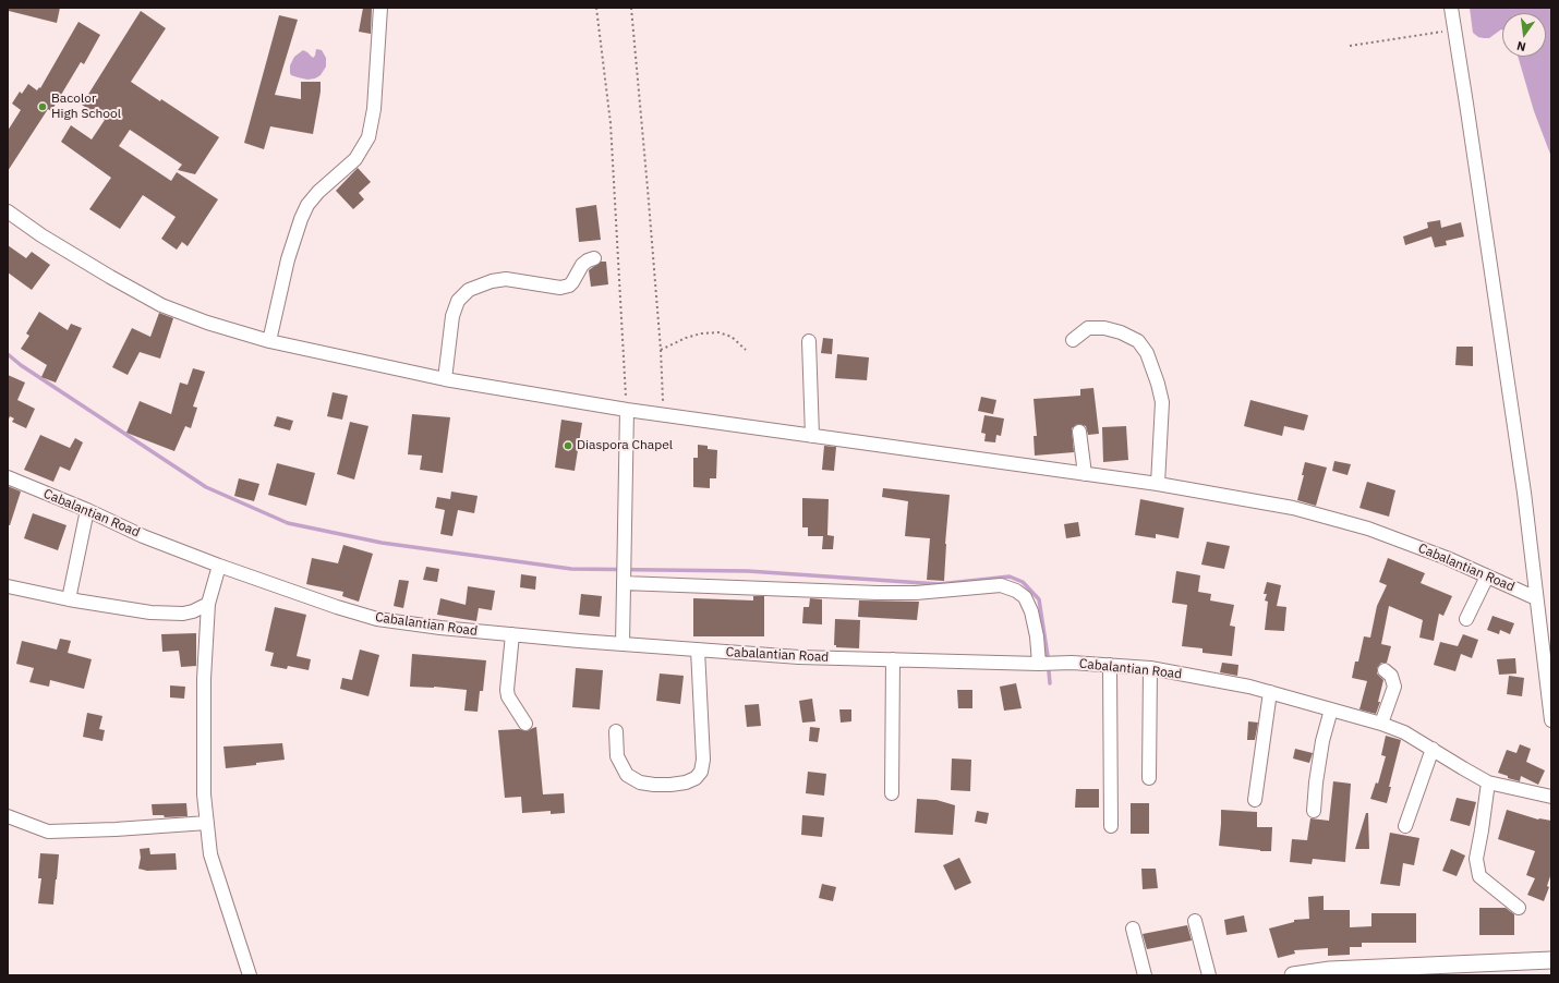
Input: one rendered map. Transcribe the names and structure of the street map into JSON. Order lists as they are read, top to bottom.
{
  "streets": {
    "street": ["Cabalantian Road"]
  },
  "places": ["Bacolor High School", "Diaspora Chapel"],
  "north": "bottom"
}
